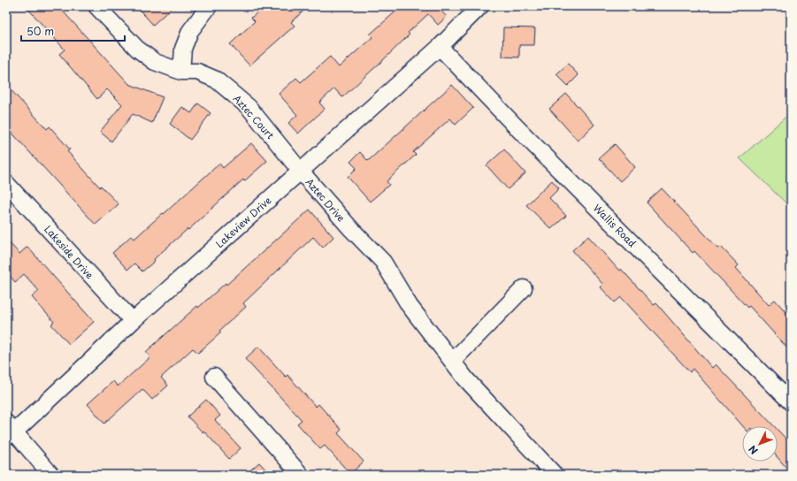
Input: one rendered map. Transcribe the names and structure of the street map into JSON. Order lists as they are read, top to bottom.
{
  "streets": {
    "street": [
      "Aztec Court",
      "Aztec Drive",
      "Lakeview Drive",
      "Wallis Road",
      "Lakeside Drive"
    ]
  },
  "crossings": [
    ["Aztec Court", "Aztec Drive"],
    ["Aztec Court", "Lakeview Drive"],
    ["Aztec Drive", "Lakeview Drive"],
    ["Lakeview Drive", "Wallis Road"],
    ["Lakeview Drive", "Lakeside Drive"]
  ],
  "scale_bar": "50 m",
  "north": "bottom left"
}
